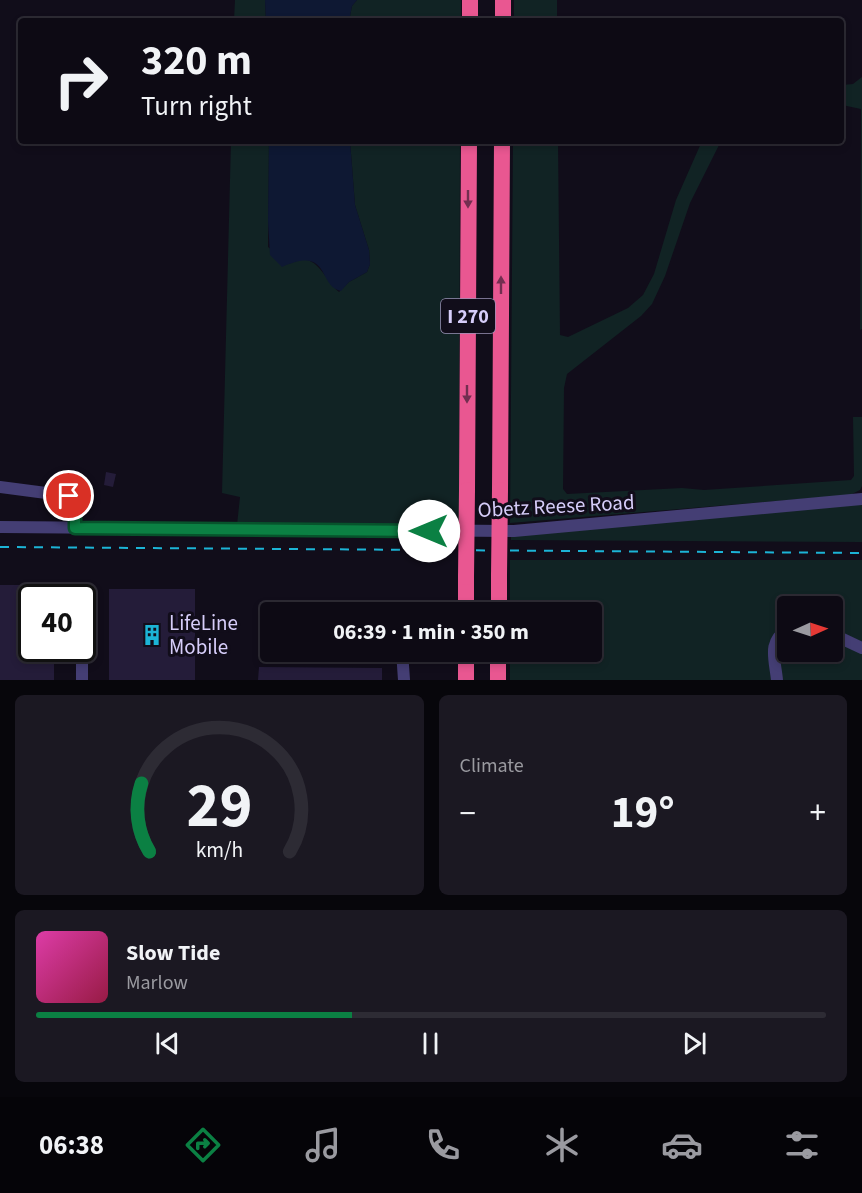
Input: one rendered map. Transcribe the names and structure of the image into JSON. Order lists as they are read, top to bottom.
{
  "streets": {
    "highway": ["I 270"],
    "street": ["Obetz Reese Road"]
  },
  "places": {
    "building": ["LifeLine Mobile"]
  },
  "north": "right",
  "page": {
    "turn": ["320 m", "Turn right"],
    "limit": "40",
    "trip": "06:39 · 1 min · 350 m",
    "tile": "Climate",
    "heat": ["−", "19°", "+"],
    "song": ["Slow Tide", "Marlow"],
    "tabs": "06:38",
    "gauge": ["29", "km/h"]
  }
}
